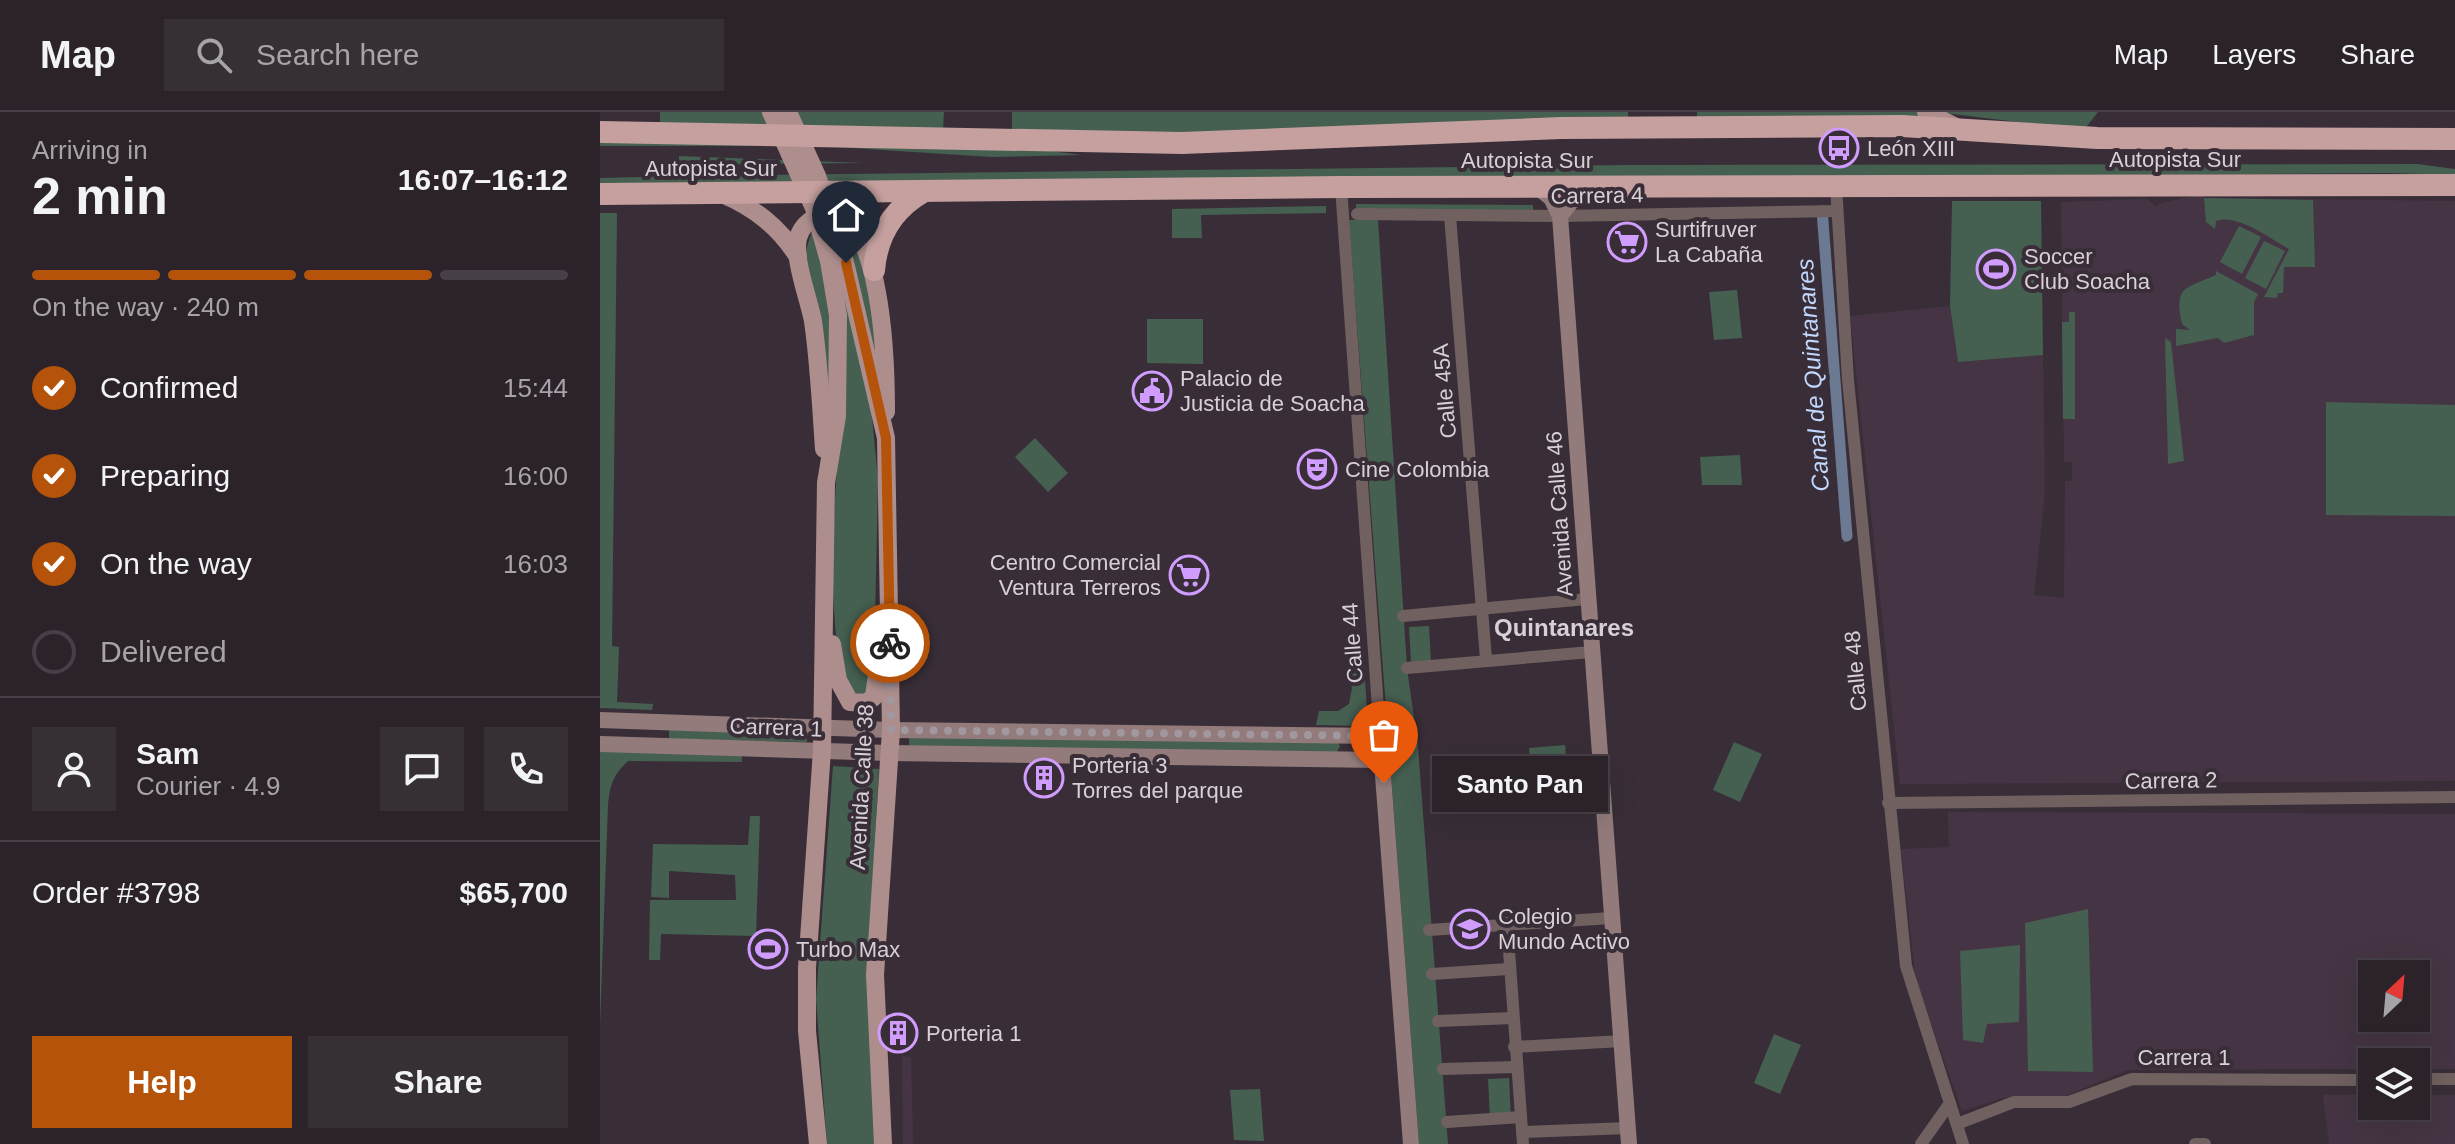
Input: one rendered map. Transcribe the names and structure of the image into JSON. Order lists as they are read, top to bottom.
{
  "streets": {
    "highway": ["Autopista Sur"],
    "main road": ["Avenida Calle 38"],
    "street": [
      "Carrera 4",
      "Calle 45A",
      "Avenida Calle 46",
      "Calle 44",
      "Calle 48",
      "Carrera 1",
      "Carrera 2"
    ]
  },
  "crossings": [
    ["Autopista Sur", "Calle 44"],
    ["Autopista Sur", "Calle 48"],
    ["Carrera 4", "Calle 45A"],
    ["Carrera 4", "Avenida Calle 46"],
    ["Carrera 4", "Calle 48"],
    ["Calle 44", "Carrera 1"],
    ["Calle 48", "Carrera 1"],
    ["Calle 48", "Carrera 2"],
    ["Carrera 1", "Avenida Calle 38"]
  ],
  "districts": ["Quintanares"],
  "water": ["Canal de Quintanares"],
  "places": {
    "bus stop": ["León XIII"],
    "supermarket": ["Surtifruver La Cabaña", "Centro Comercial Ventura Terreros"],
    "sports": ["Soccer Club Soacha", "Turbo Max"],
    "public building": ["Palacio de Justicia de Soacha"],
    "theatre": ["Cine Colombia"],
    "building": ["Porteria 3 Torres del parque", "Porteria 1"],
    "other": ["Santo Pan"],
    "school or university": ["Colegio Mundo Activo"]
  },
  "north": "top right",
  "page": {
    "header": "Map",
    "search": "Search here",
    "nav": ["Map", "Layers", "Share"],
    "heading": ["2 min", "Arriving in", "16:07–16:12"],
    "panel": [
      "Sam",
      "Courier · 4.9",
      "Order #3798",
      "$65,700"
    ],
    "bar": "On the way · 240 m",
    "list": [
      ["Confirmed", "15:44"],
      ["Preparing", "16:00"],
      ["On the way", "16:03"],
      "Delivered"
    ],
    "bubble": "Santo Pan",
    "buttons": ["Help", "Share"]
  }
}
